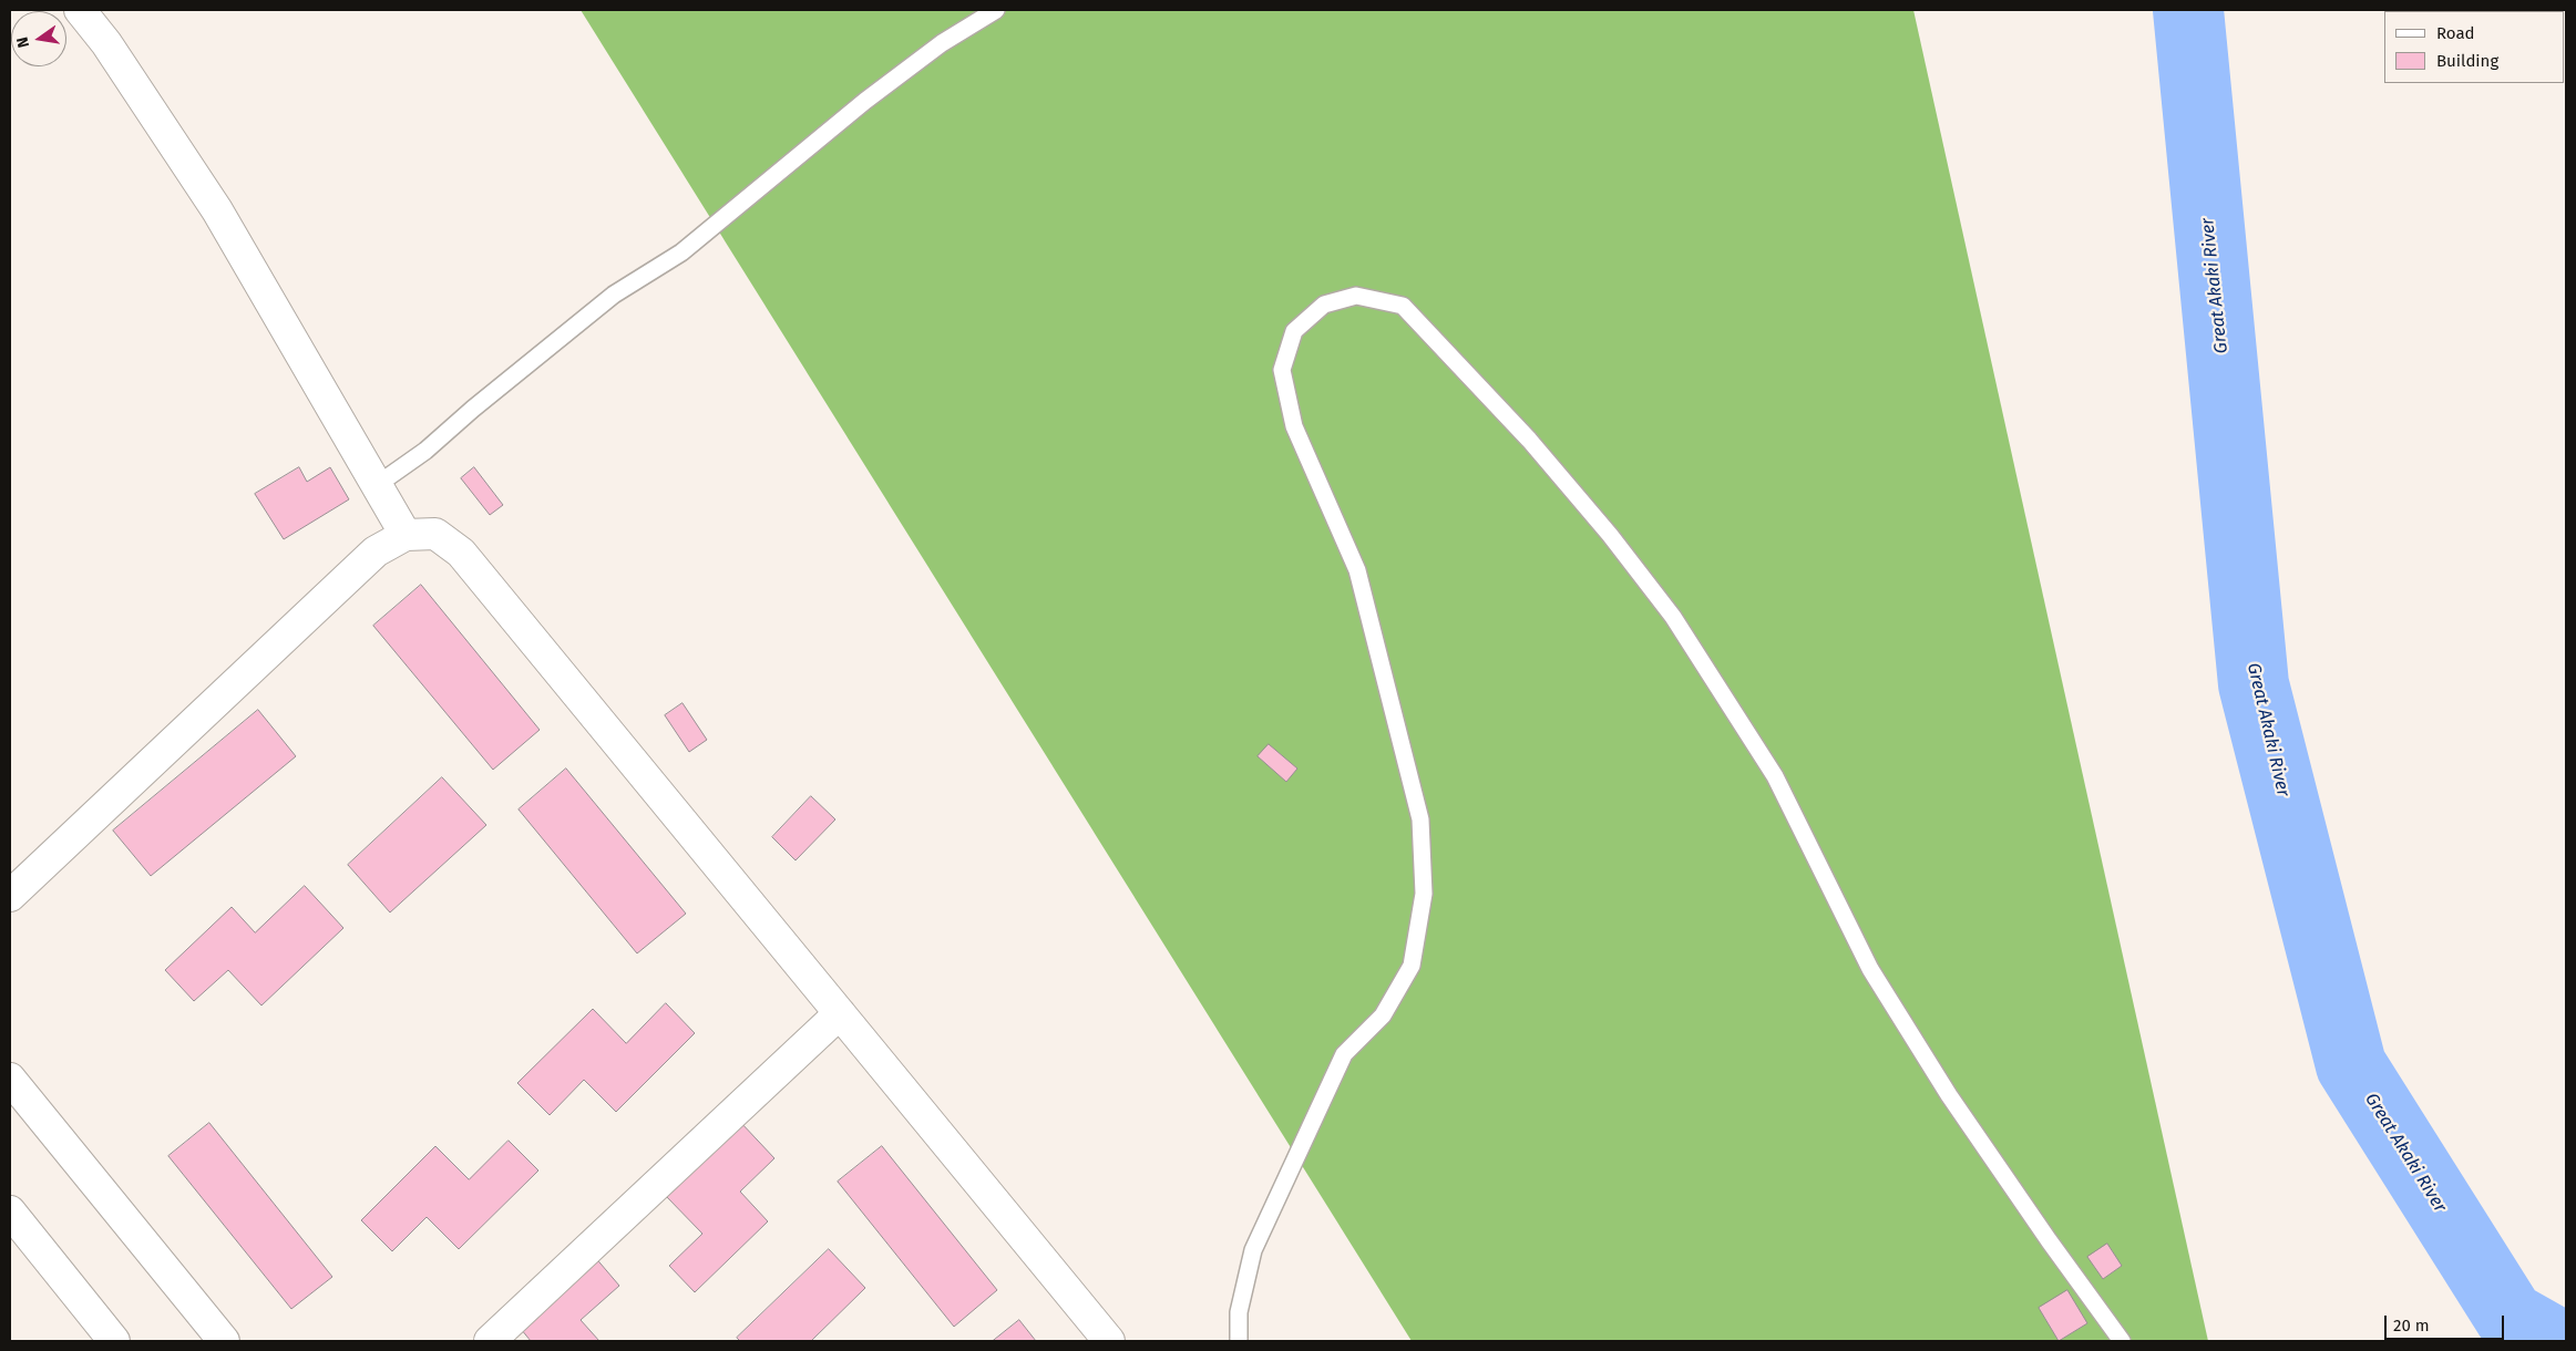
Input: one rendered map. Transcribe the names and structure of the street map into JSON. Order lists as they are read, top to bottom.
{
  "water": ["Great Akaki River"],
  "legend": ["Road", "Building"],
  "scale_bar": "20 m",
  "north": "left"
}
